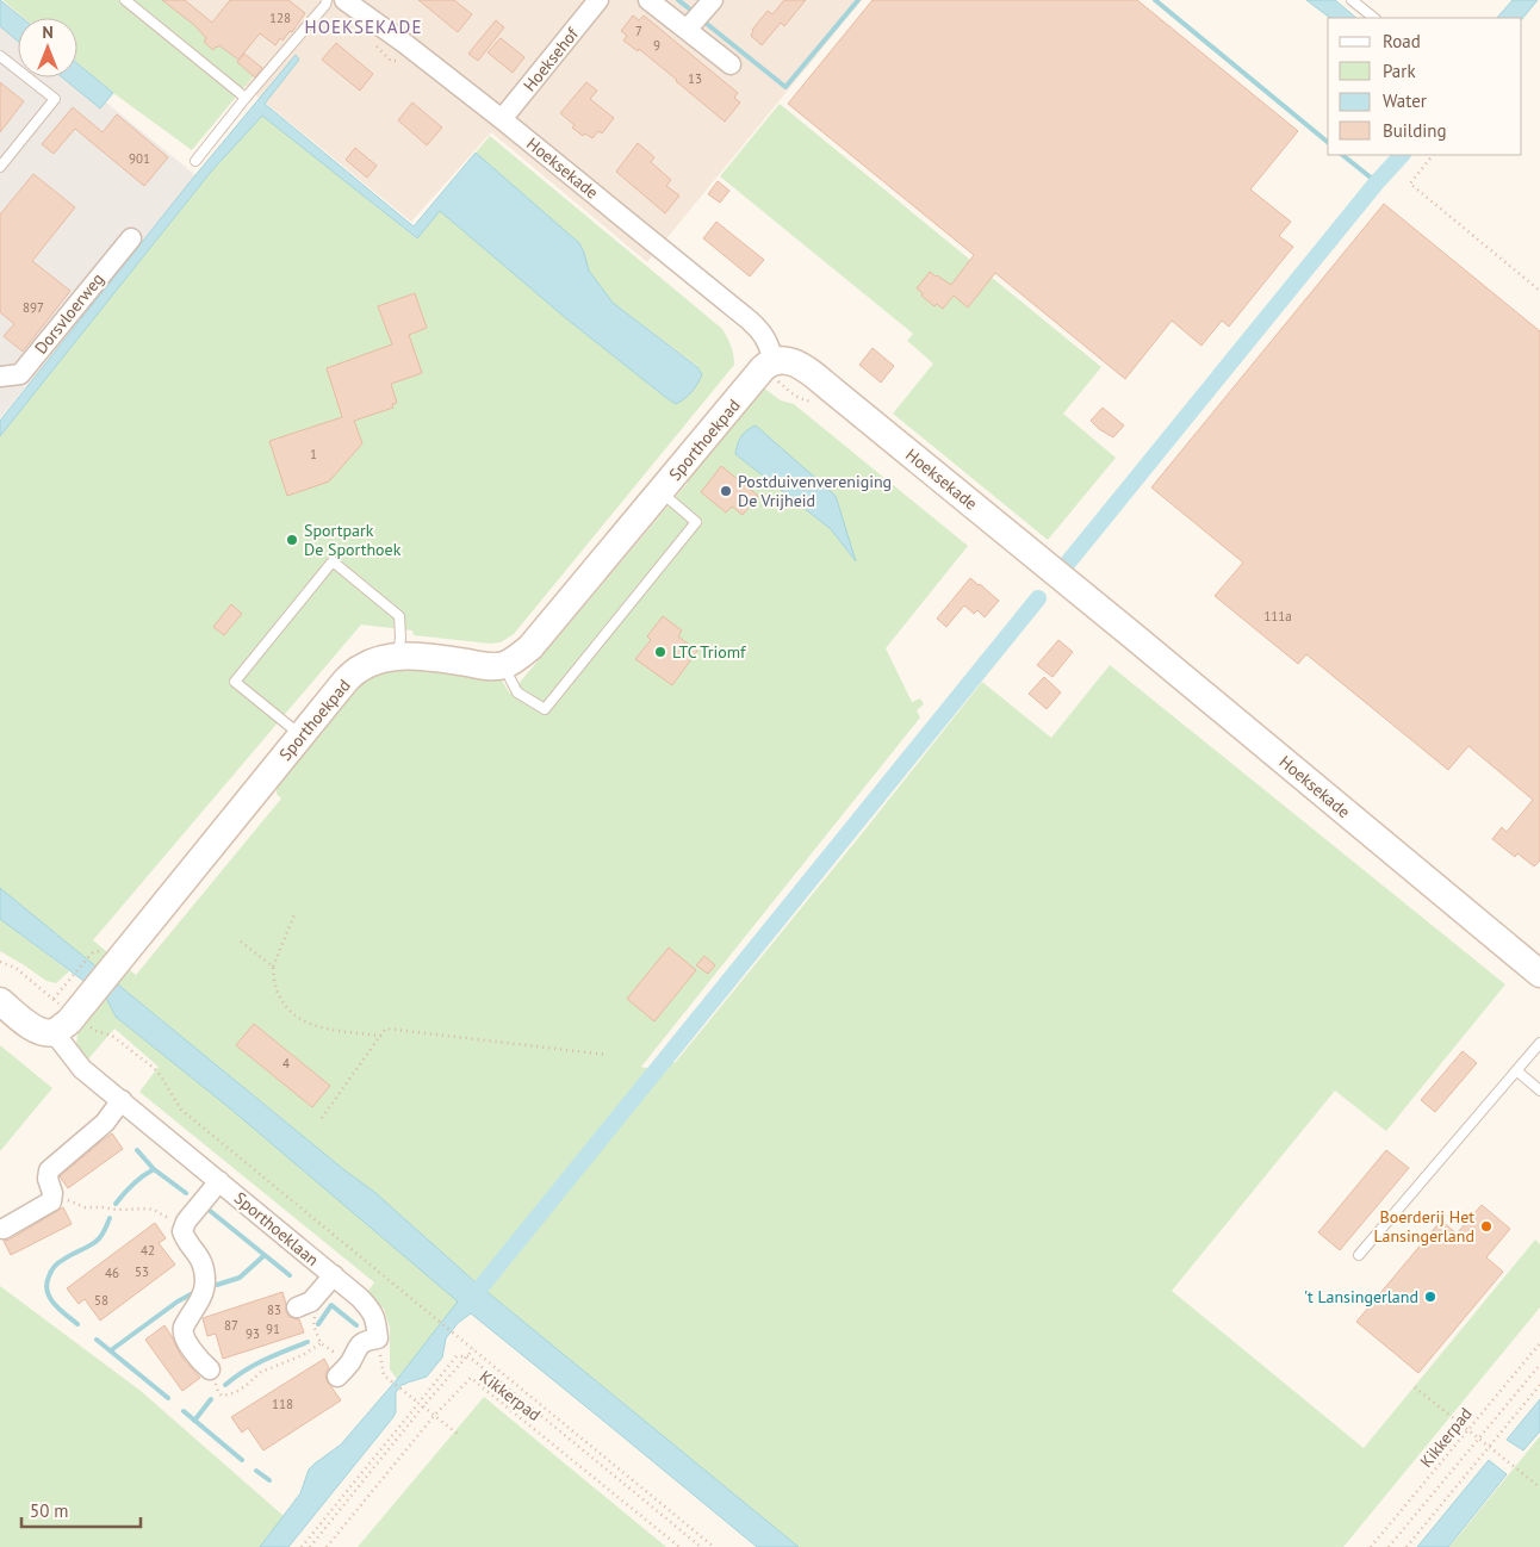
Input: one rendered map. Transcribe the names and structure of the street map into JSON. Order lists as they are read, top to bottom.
{
  "streets": {
    "street": [
      "Hoeksehof",
      "Hoeksekade",
      "Dorsvloerweg",
      "Sporthoekpad",
      "Sporthoeklaan"
    ],
    "path": ["Kikkerpad"]
  },
  "crossings": [
    ["Hoeksehof", "Hoeksekade"],
    ["Hoeksekade", "Sporthoekpad"],
    ["Sporthoekpad", "Sporthoeklaan"]
  ],
  "districts": ["HOEKSEKADE"],
  "places": [
    "Postduivenvereniging De Vrijheid",
    "Sportpark De Sporthoek",
    "LTC Triomf",
    "Boerderij Het Lansingerland",
    "'t Lansingerland"
  ],
  "house_numbers": [
    "128",
    "7",
    "9",
    "13",
    "901",
    "897",
    "1",
    "111a",
    "4",
    "42",
    "53",
    "46",
    "58",
    "83",
    "87",
    "91",
    "93",
    "118"
  ],
  "legend": [
    "Road",
    "Park",
    "Water",
    "Building"
  ],
  "scale_bar": "50 m",
  "north": "top"
}
